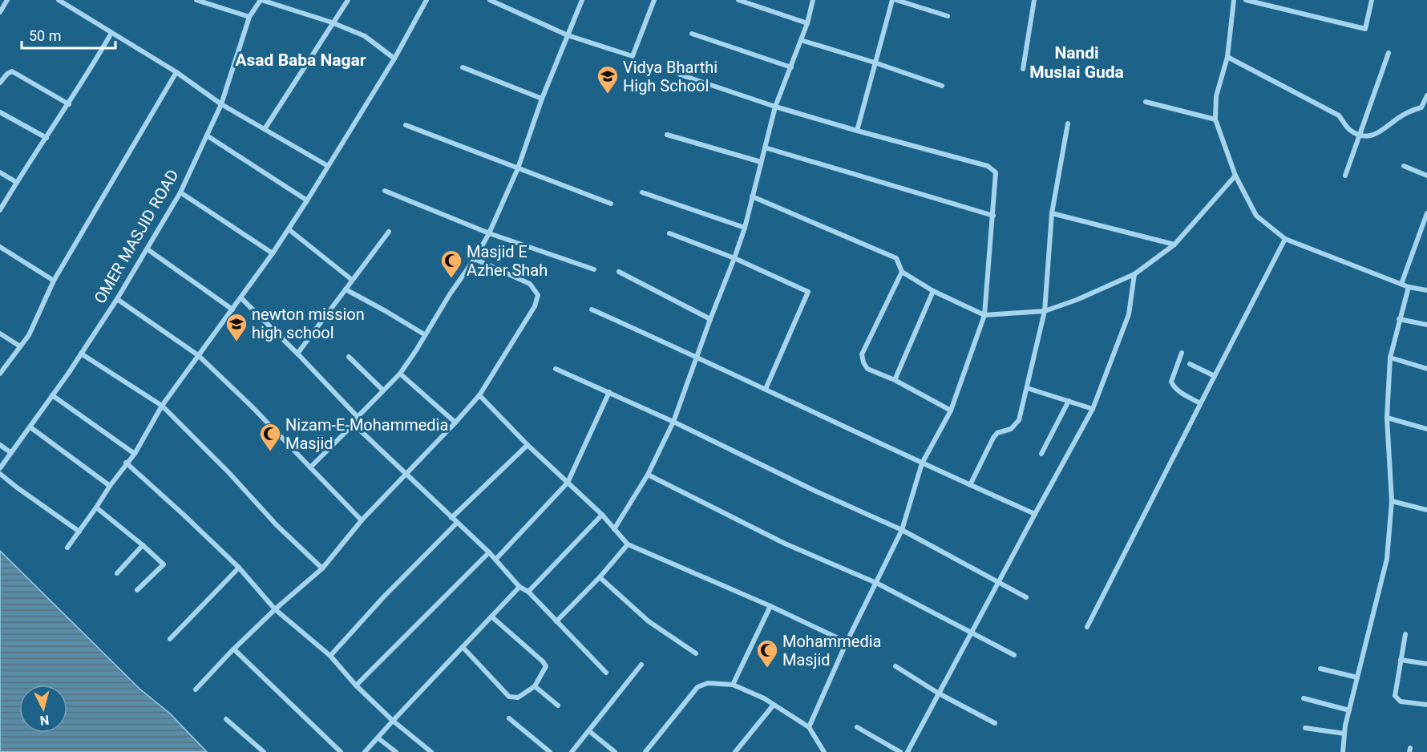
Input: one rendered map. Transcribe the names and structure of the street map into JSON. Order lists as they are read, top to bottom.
{
  "streets": {
    "street": ["OMER MASJID ROAD"]
  },
  "districts": ["Nandi Muslai Guda", "Asad Baba Nagar"],
  "places": {
    "school or university": ["Vidya Bharthi High School", "newton mission high school"],
    "mosque": ["Masjid E Azher Shah", "Nizam-E-Mohammedia Masjid", "Mohammedia Masjid"]
  },
  "scale_bar": "50 m",
  "north": "bottom"
}
